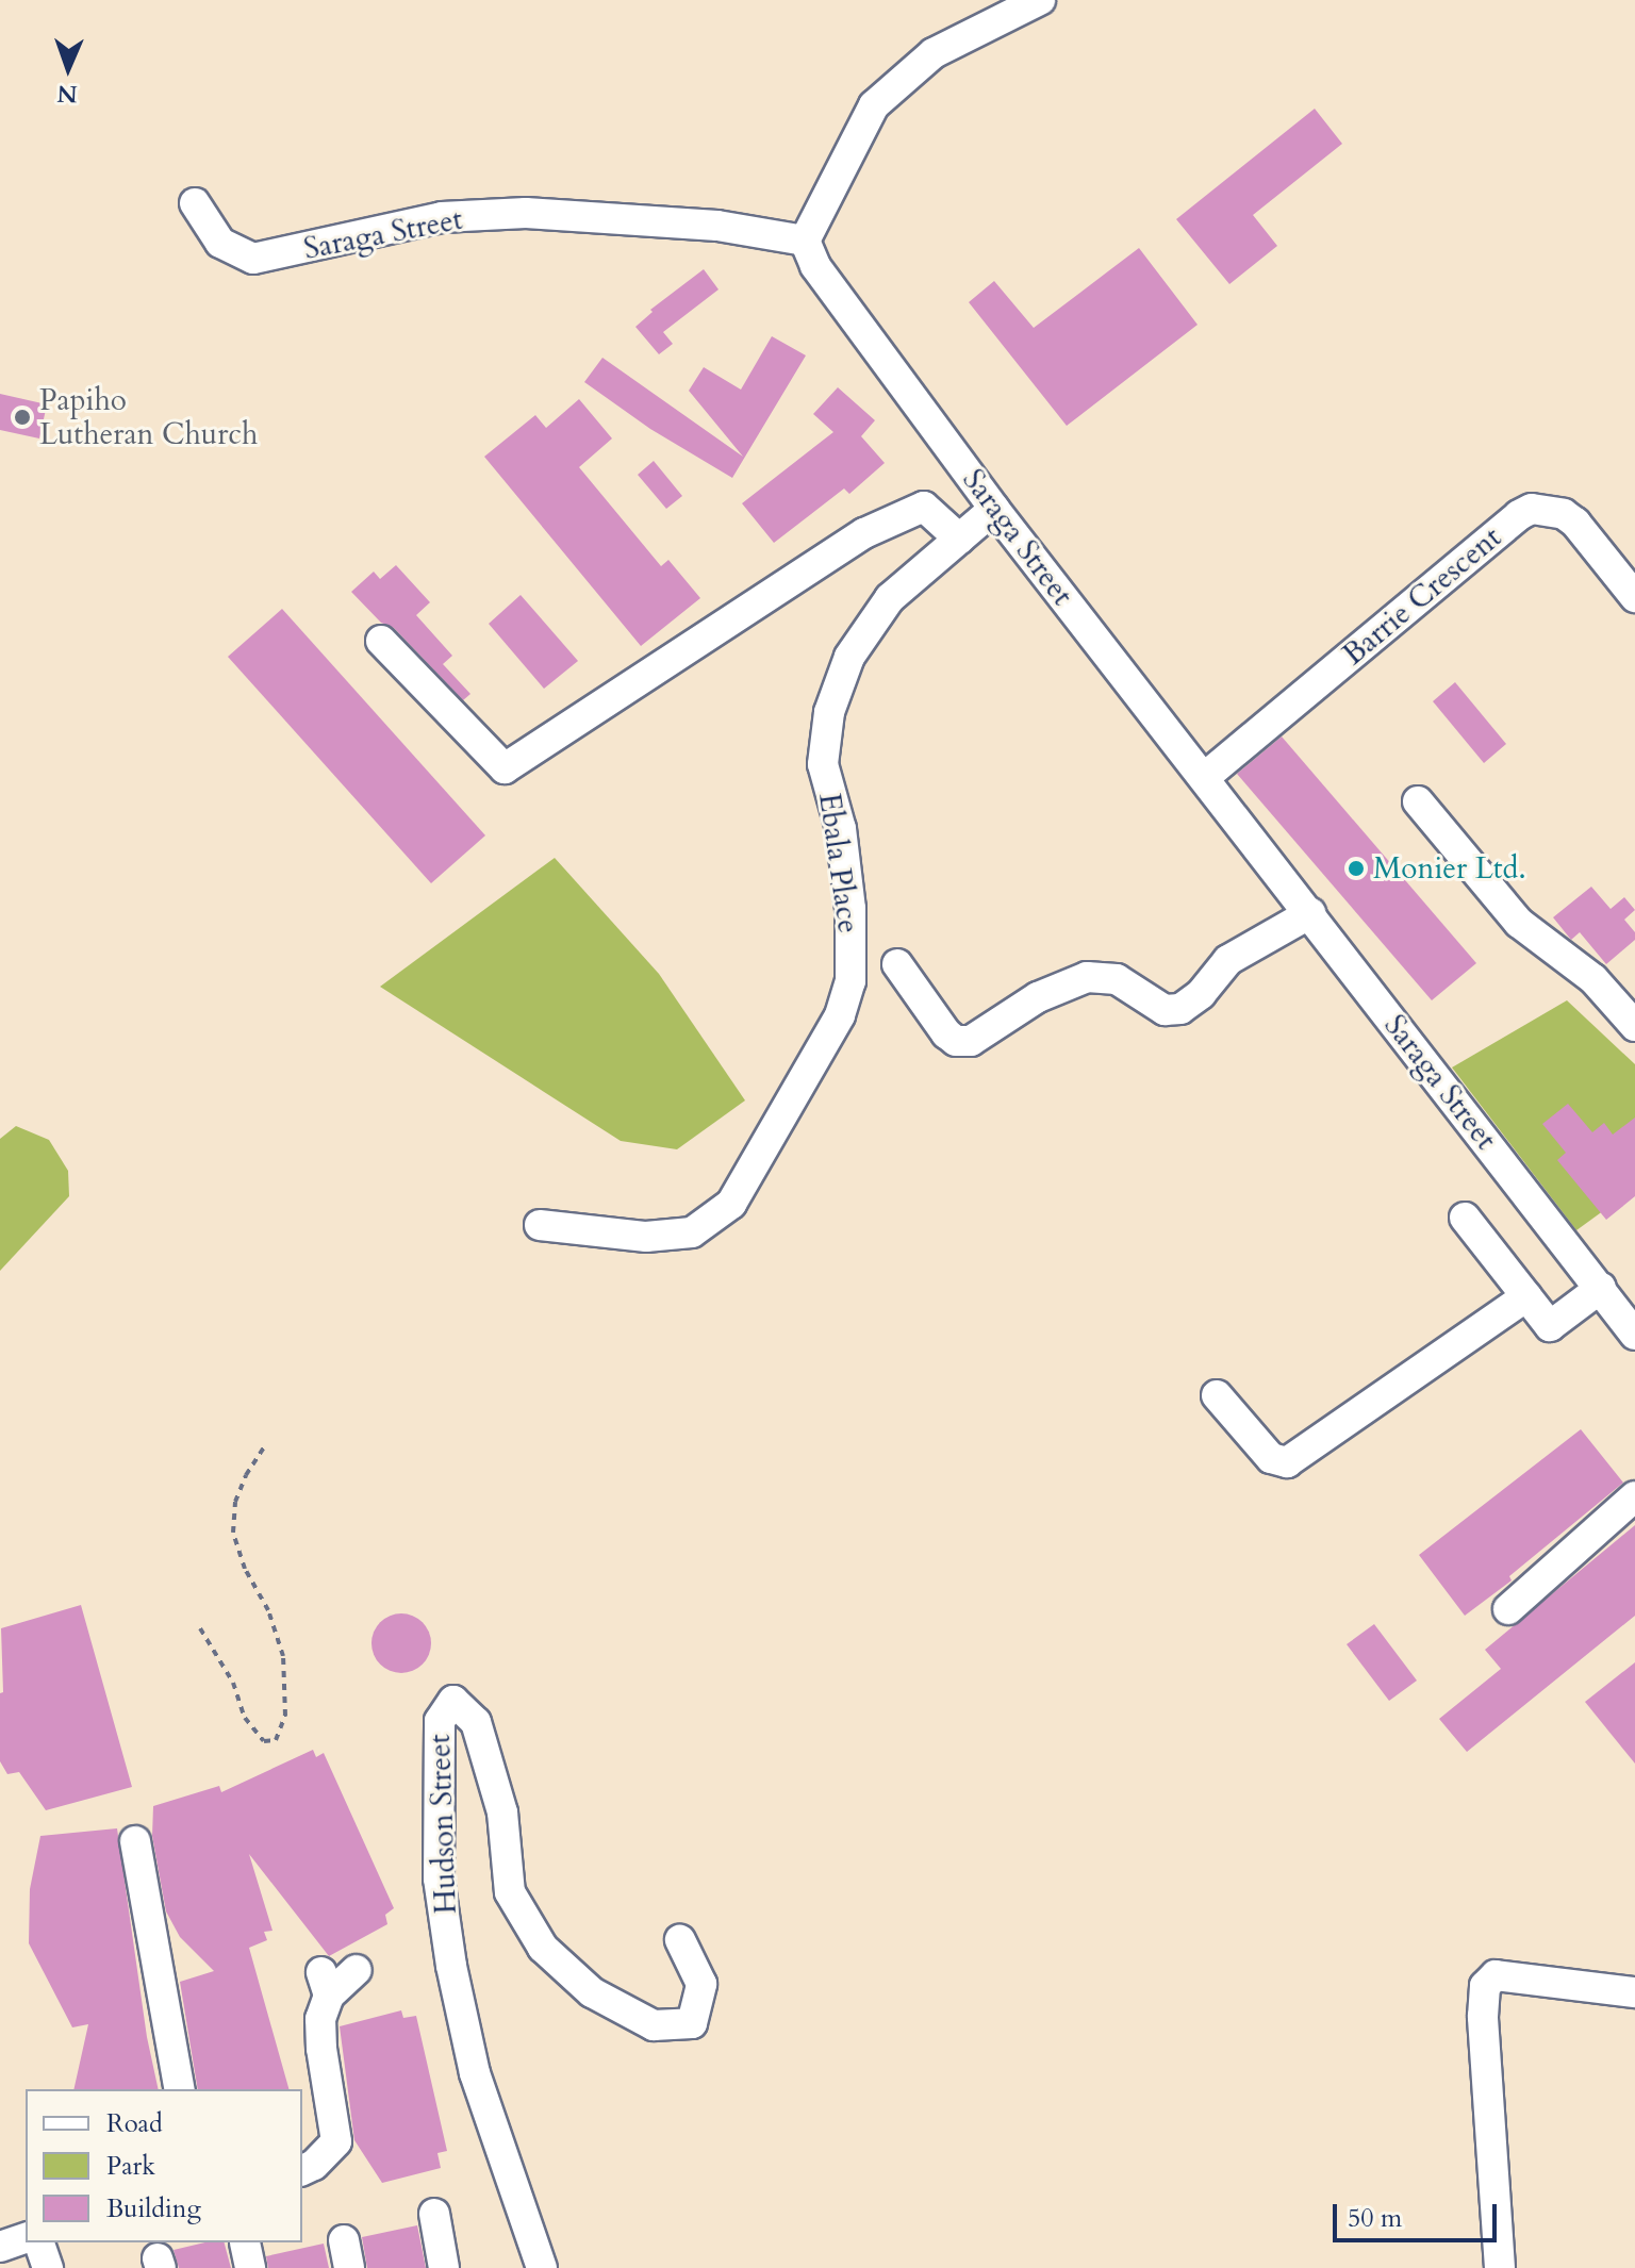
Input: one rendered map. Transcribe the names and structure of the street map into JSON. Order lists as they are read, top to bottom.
{
  "streets": {
    "street": [
      "Saraga Street",
      "Barrie Crescent",
      "Ebala Place",
      "Hudson Street"
    ]
  },
  "crossings": [
    ["Saraga Street", "Barrie Crescent"],
    ["Saraga Street", "Ebala Place"]
  ],
  "places": ["Papiho Lutheran Church", "Monier Ltd."],
  "legend": ["Road", "Park", "Building"],
  "scale_bar": "50 m",
  "north": "bottom"
}
